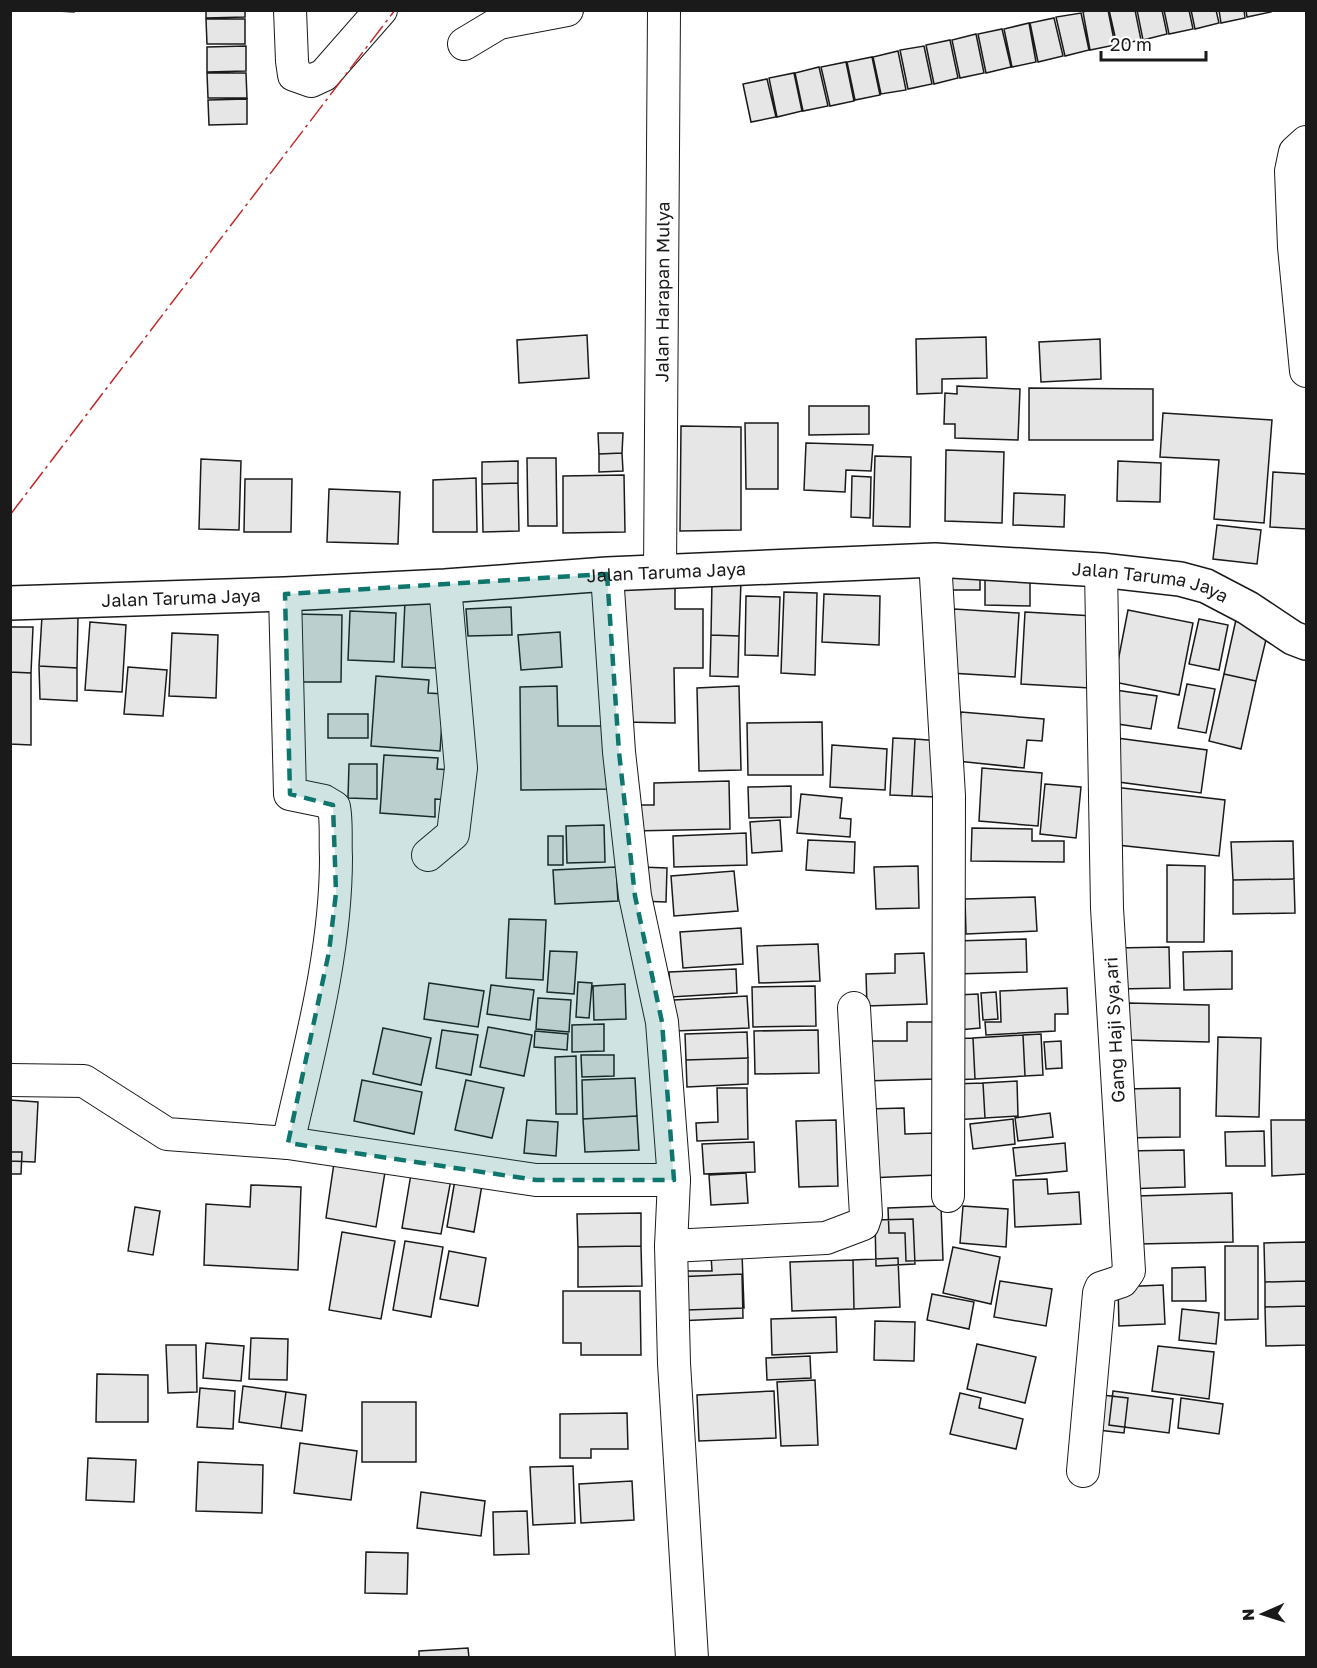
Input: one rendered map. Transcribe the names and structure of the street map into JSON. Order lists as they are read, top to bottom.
{
  "streets": {
    "main road": ["Jalan Taruma Jaya"],
    "street": ["Jalan Harapan Mulya", "Gang Haji Sya,ari"]
  },
  "crossings": [
    ["Jalan Harapan Mulya", "Jalan Taruma Jaya"],
    ["Jalan Taruma Jaya", "Gang Haji Sya,ari"]
  ],
  "scale_bar": "20 m",
  "north": "left"
}
